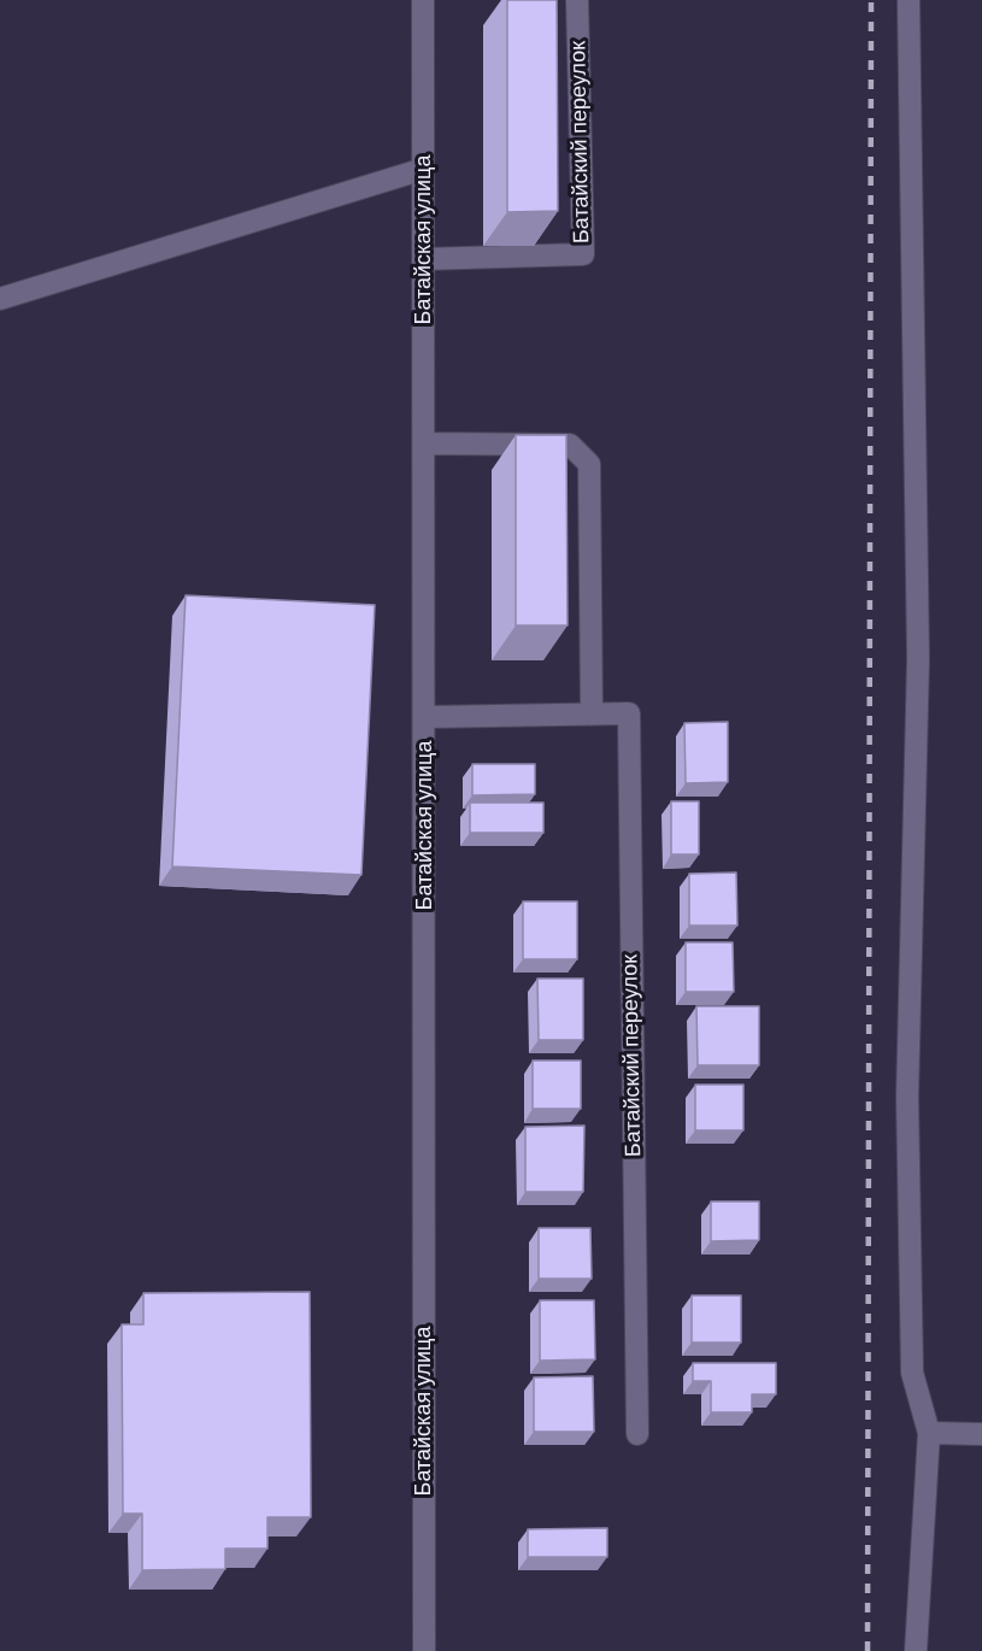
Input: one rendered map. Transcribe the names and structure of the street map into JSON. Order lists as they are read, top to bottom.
{
  "streets": {
    "street": ["Батайский переулок", "Батайская улица"]
  },
  "crossings": [
    ["Батайский переулок", "Батайская улица"]
  ]
}
